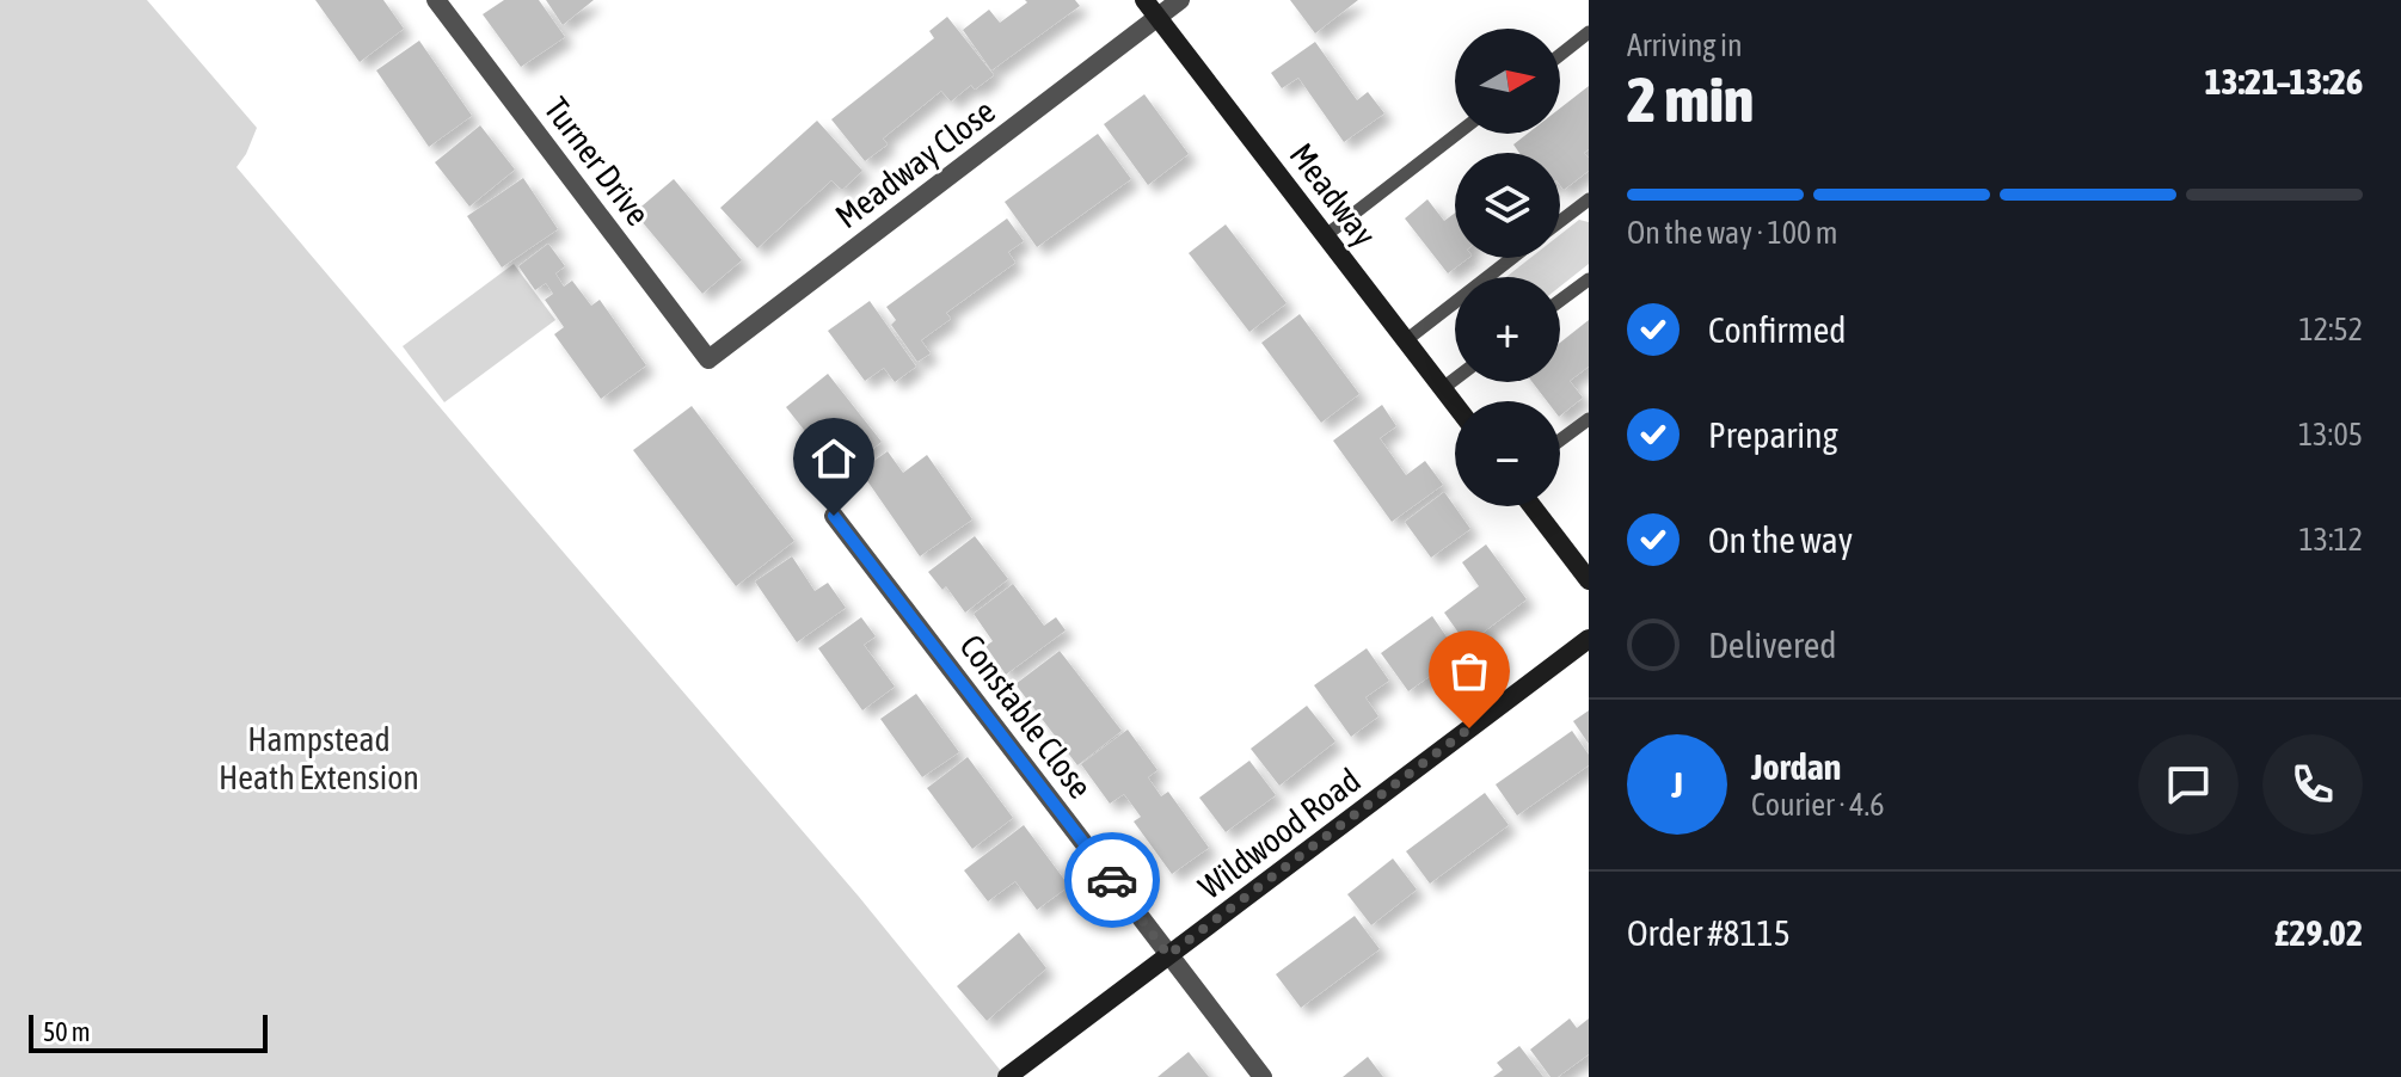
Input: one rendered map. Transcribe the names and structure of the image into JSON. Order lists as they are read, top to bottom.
{
  "streets": {
    "street": [
      "Turner Drive",
      "Meadway Close",
      "Meadway",
      "Constable Close",
      "Wildwood Road"
    ]
  },
  "crossings": [
    ["Turner Drive", "Meadway Close"],
    ["Meadway Close", "Meadway"],
    ["Constable Close", "Wildwood Road"]
  ],
  "parks": ["Hampstead Heath Extension"],
  "scale_bar": "50 m",
  "north": "right",
  "page": {
    "heading": ["2 min", "Arriving in", "13:21–13:26"],
    "panel": [
      "Jordan",
      "Courier · 4.6",
      "Order #8115",
      "£29.02"
    ],
    "map_buttons": ["+", "−"],
    "bar": "On the way · 100 m",
    "list": [
      ["Confirmed", "12:52"],
      ["Preparing", "13:05"],
      ["On the way", "13:12"],
      "Delivered"
    ],
    "round": "J",
    "scale": "50 m"
  }
}
